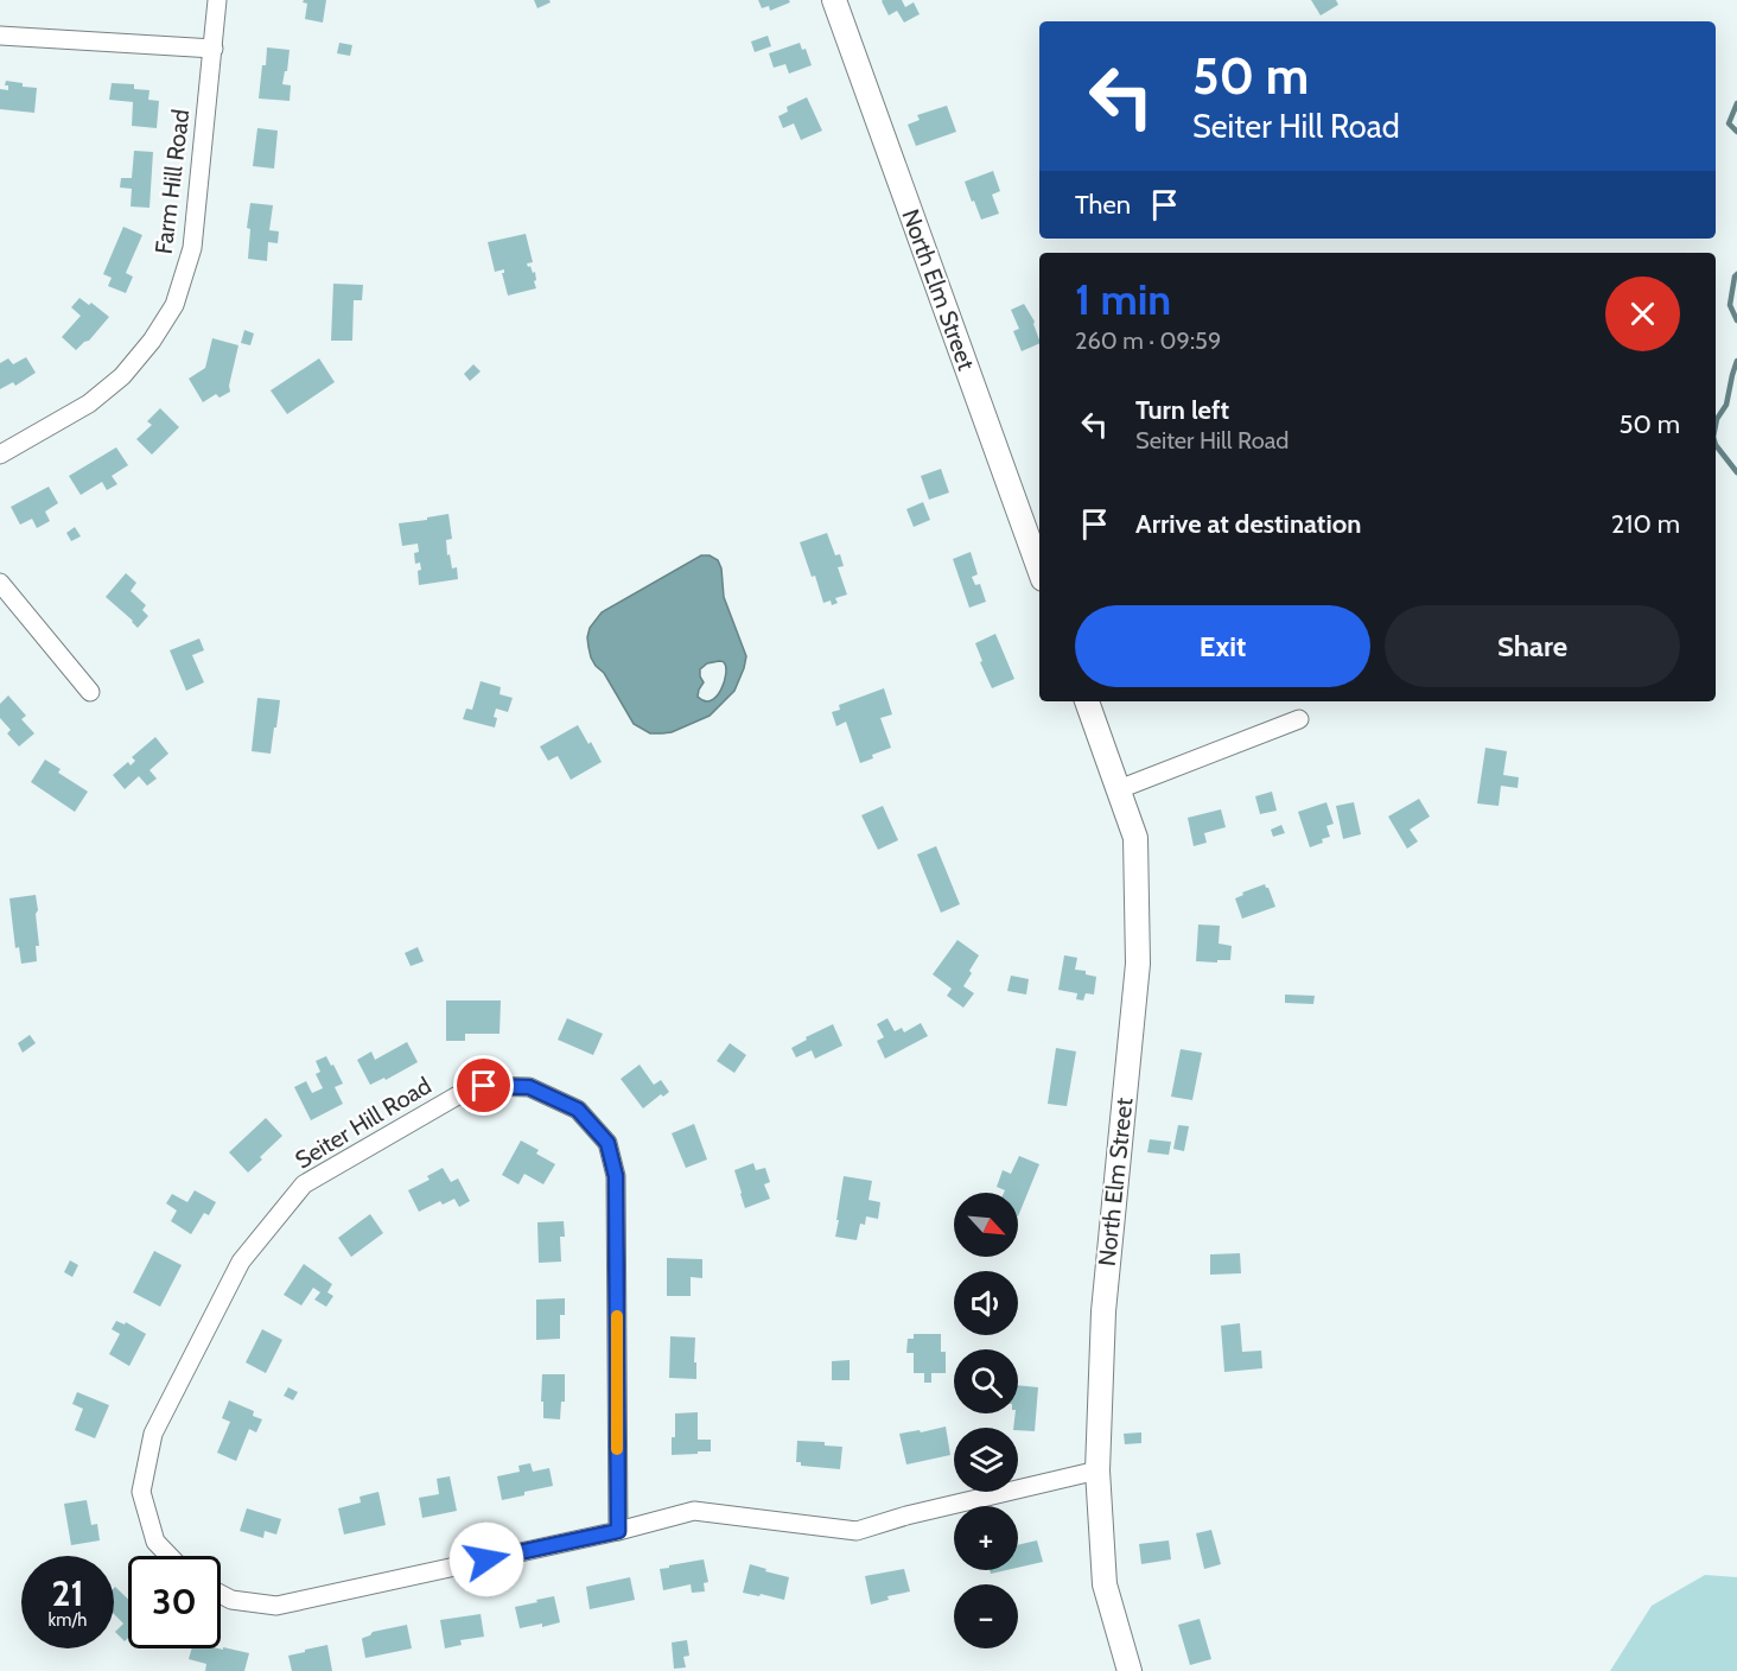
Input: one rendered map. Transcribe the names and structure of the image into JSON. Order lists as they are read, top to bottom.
{
  "streets": {
    "main road": ["North Elm Street"],
    "street": ["Farm Hill Road", "Seiter Hill Road"]
  },
  "north": "bottom right",
  "page": {
    "turn": ["50 m", "Seiter Hill Road"],
    "then": "Then",
    "heading": ["1 min", "260 m · 09:59"],
    "list": [
      {
        "name": "Turn left",
        "note": "Seiter Hill Road",
        "value": "50 m"
      },
      {
        "name": "Arrive at destination",
        "value": "210 m"
      }
    ],
    "buttons": ["Exit", "Share"],
    "map_buttons": ["+", "−"],
    "speed": "21 km/h",
    "limit": "30"
  }
}
